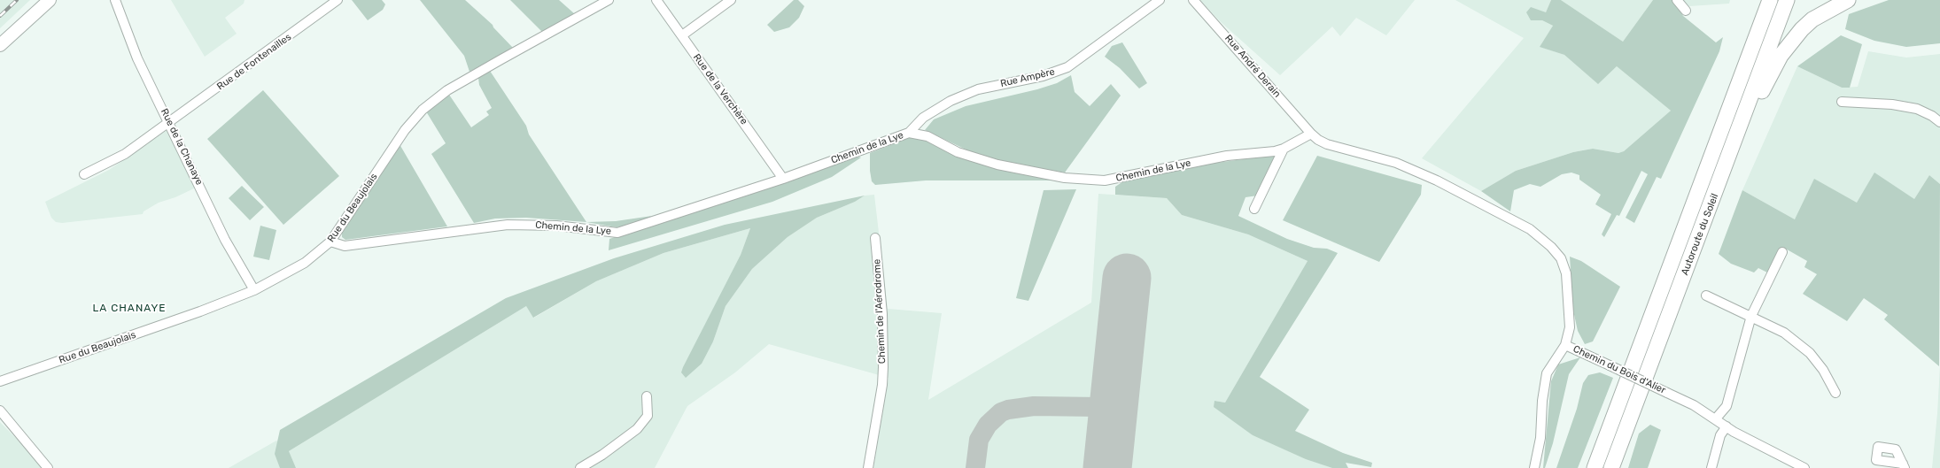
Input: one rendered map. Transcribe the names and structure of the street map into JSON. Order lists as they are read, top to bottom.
{
  "streets": {
    "highway": ["Autoroute du Soleil"],
    "street": [
      "Rue de Fontenailles",
      "Rue André Derain",
      "Rue Ampère",
      "Rue de la Verchère",
      "Rue de la Chanaye",
      "Chemin de la Lye",
      "Rue du Beaujolais",
      "Chemin de l'Aérodrome",
      "Chemin du Bois d'Alier"
    ]
  },
  "crossings": [
    ["Rue de Fontenailles", "Rue de la Chanaye"],
    ["Rue André Derain", "Chemin de la Lye"],
    ["Rue André Derain", "Chemin du Bois d'Alier"],
    ["Rue Ampère", "Chemin de la Lye"],
    ["Rue de la Verchère", "Chemin de la Lye"],
    ["Rue de la Chanaye", "Rue du Beaujolais"],
    ["Chemin de la Lye", "Rue du Beaujolais"],
    ["Chemin de la Lye", "Chemin du Bois d'Alier"]
  ],
  "districts": ["LA CHANAYE"]
}
